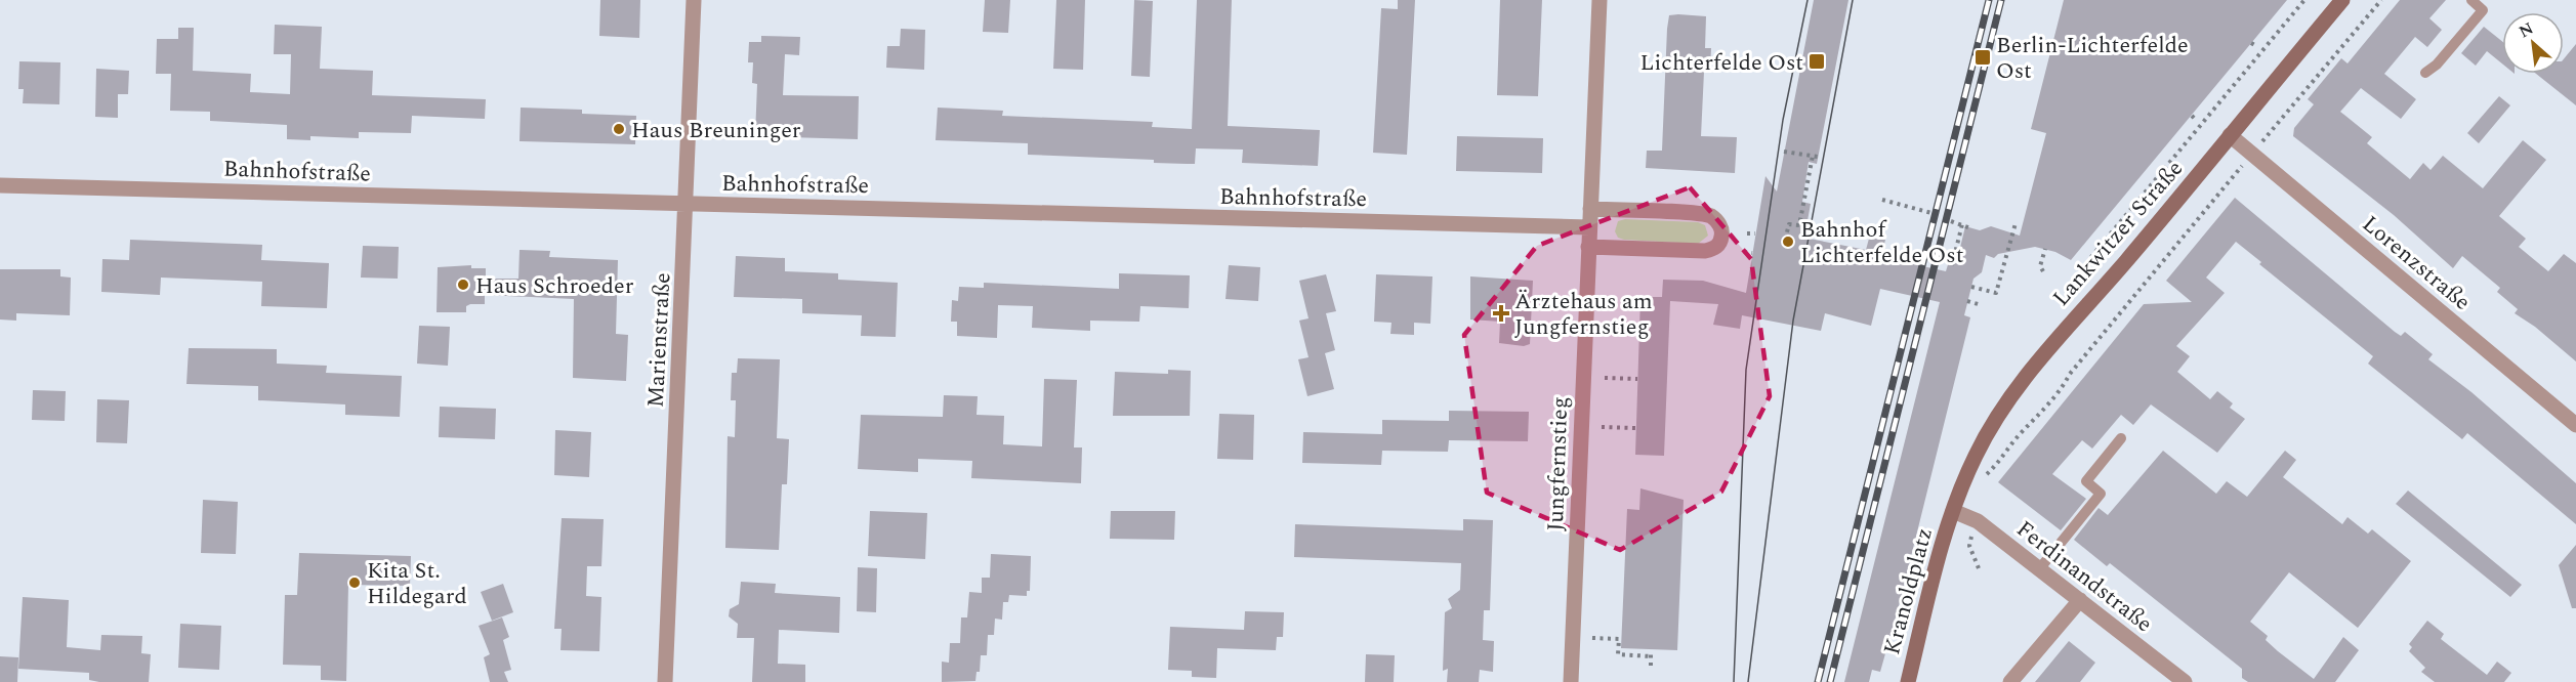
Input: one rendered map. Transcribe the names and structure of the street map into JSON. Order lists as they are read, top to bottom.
{
  "streets": {
    "main road": ["Lankwitzer Straße", "Kranoldplatz"],
    "street": [
      "Bahnhofstraße",
      "Lorenzstraße",
      "Marienstraße",
      "Jungfernstieg",
      "Ferdinandstraße"
    ]
  },
  "crossings": [
    ["Bahnhofstraße", "Marienstraße"],
    ["Bahnhofstraße", "Jungfernstieg"],
    ["Lankwitzer Straße", "Lorenzstraße"],
    ["Lankwitzer Straße", "Ferdinandstraße"],
    ["Lankwitzer Straße", "Kranoldplatz"],
    ["Ferdinandstraße", "Kranoldplatz"]
  ],
  "places": {
    "transit": ["Berlin-Lichterfelde Ost", "Lichterfelde Ost"],
    "other": [
      "Haus Breuninger",
      "Bahnhof Lichterfelde Ost",
      "Haus Schroeder",
      "Kita St. Hildegard"
    ],
    "health": ["Ärztehaus am Jungfernstieg"]
  },
  "north": "top left"
}
